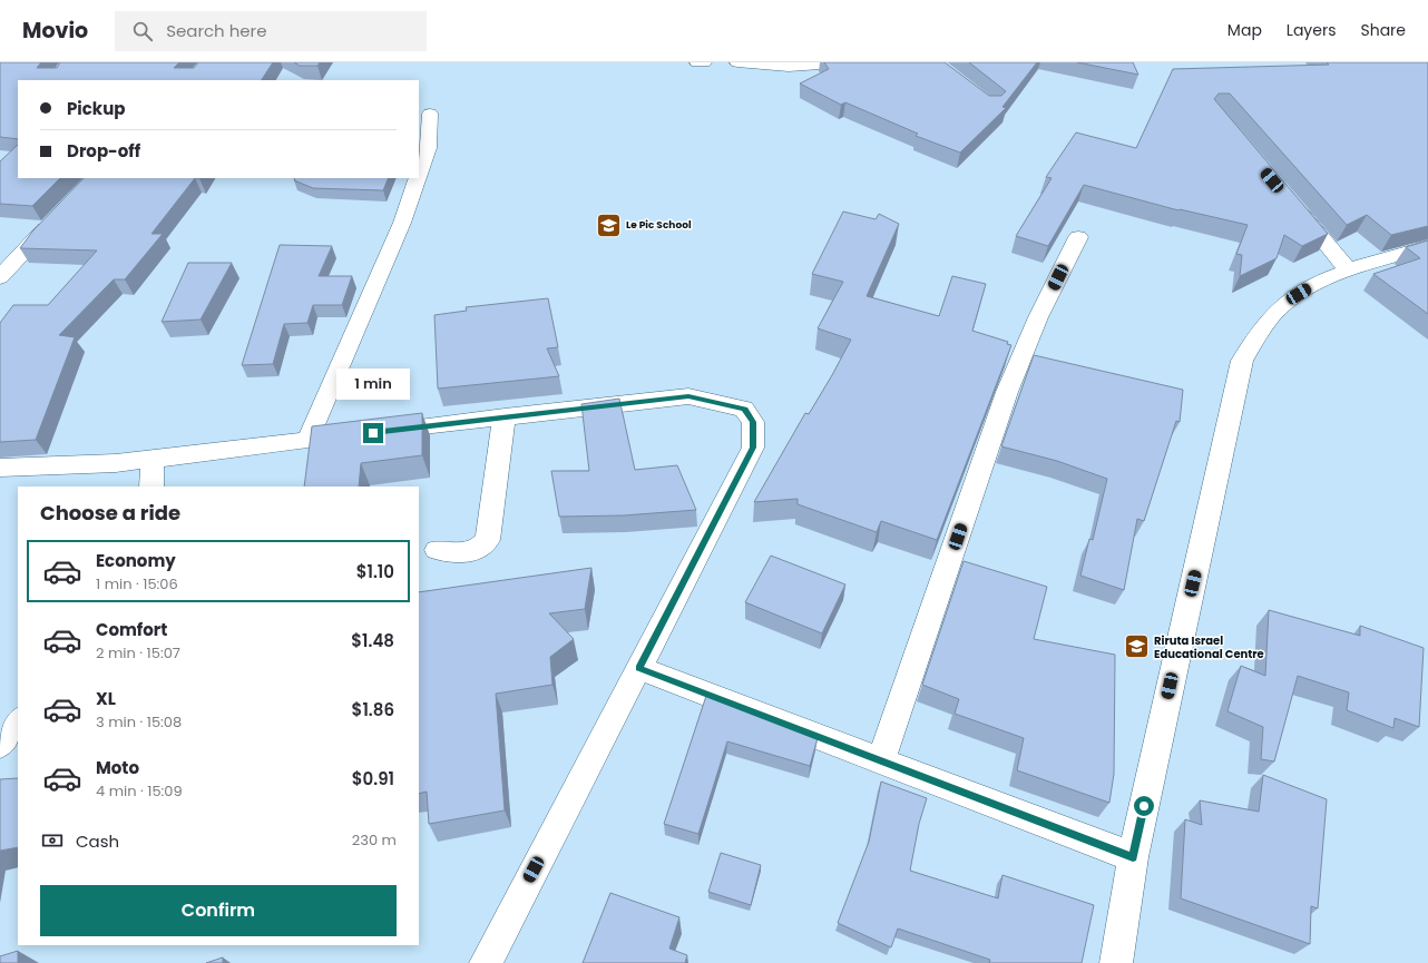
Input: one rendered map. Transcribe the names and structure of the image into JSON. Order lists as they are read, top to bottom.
{
  "places": {
    "school or university": ["Le Pic School", "Riruta Israel Educational Centre"]
  },
  "page": {
    "header": "Movio",
    "search": "Search here",
    "nav": ["Map", "Layers", "Share"],
    "banner": ["Pickup", "Drop-off"],
    "bubble": "1 min",
    "heading": "Choose a ride",
    "list": [
      {
        "name": "Economy",
        "note": "1 min · 15:06",
        "value": "$1.10"
      },
      {
        "name": "Comfort",
        "note": "2 min · 15:07",
        "value": "$1.48"
      },
      {
        "name": "XL",
        "note": "3 min · 15:08",
        "value": "$1.86"
      },
      {
        "name": "Moto",
        "note": "4 min · 15:09",
        "value": "$0.91"
      }
    ],
    "pay": ["Cash", "230 m"],
    "buttons": "Confirm"
  }
}
